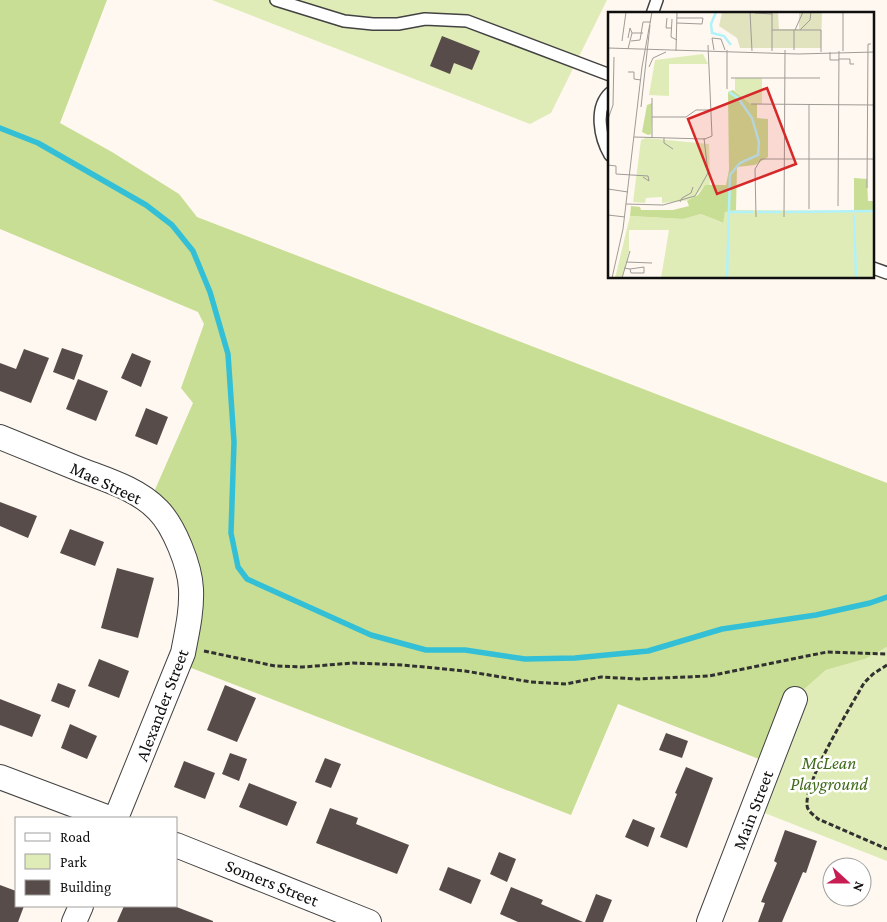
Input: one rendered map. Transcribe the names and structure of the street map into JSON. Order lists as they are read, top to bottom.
{
  "streets": {
    "street": [
      "Mae Street",
      "Alexander Street",
      "Main Street",
      "Somers Street"
    ]
  },
  "crossings": [
    ["Mae Street", "Alexander Street"]
  ],
  "parks": ["McLean Playground"],
  "legend": ["Road", "Park", "Building"],
  "north": "right"
}
